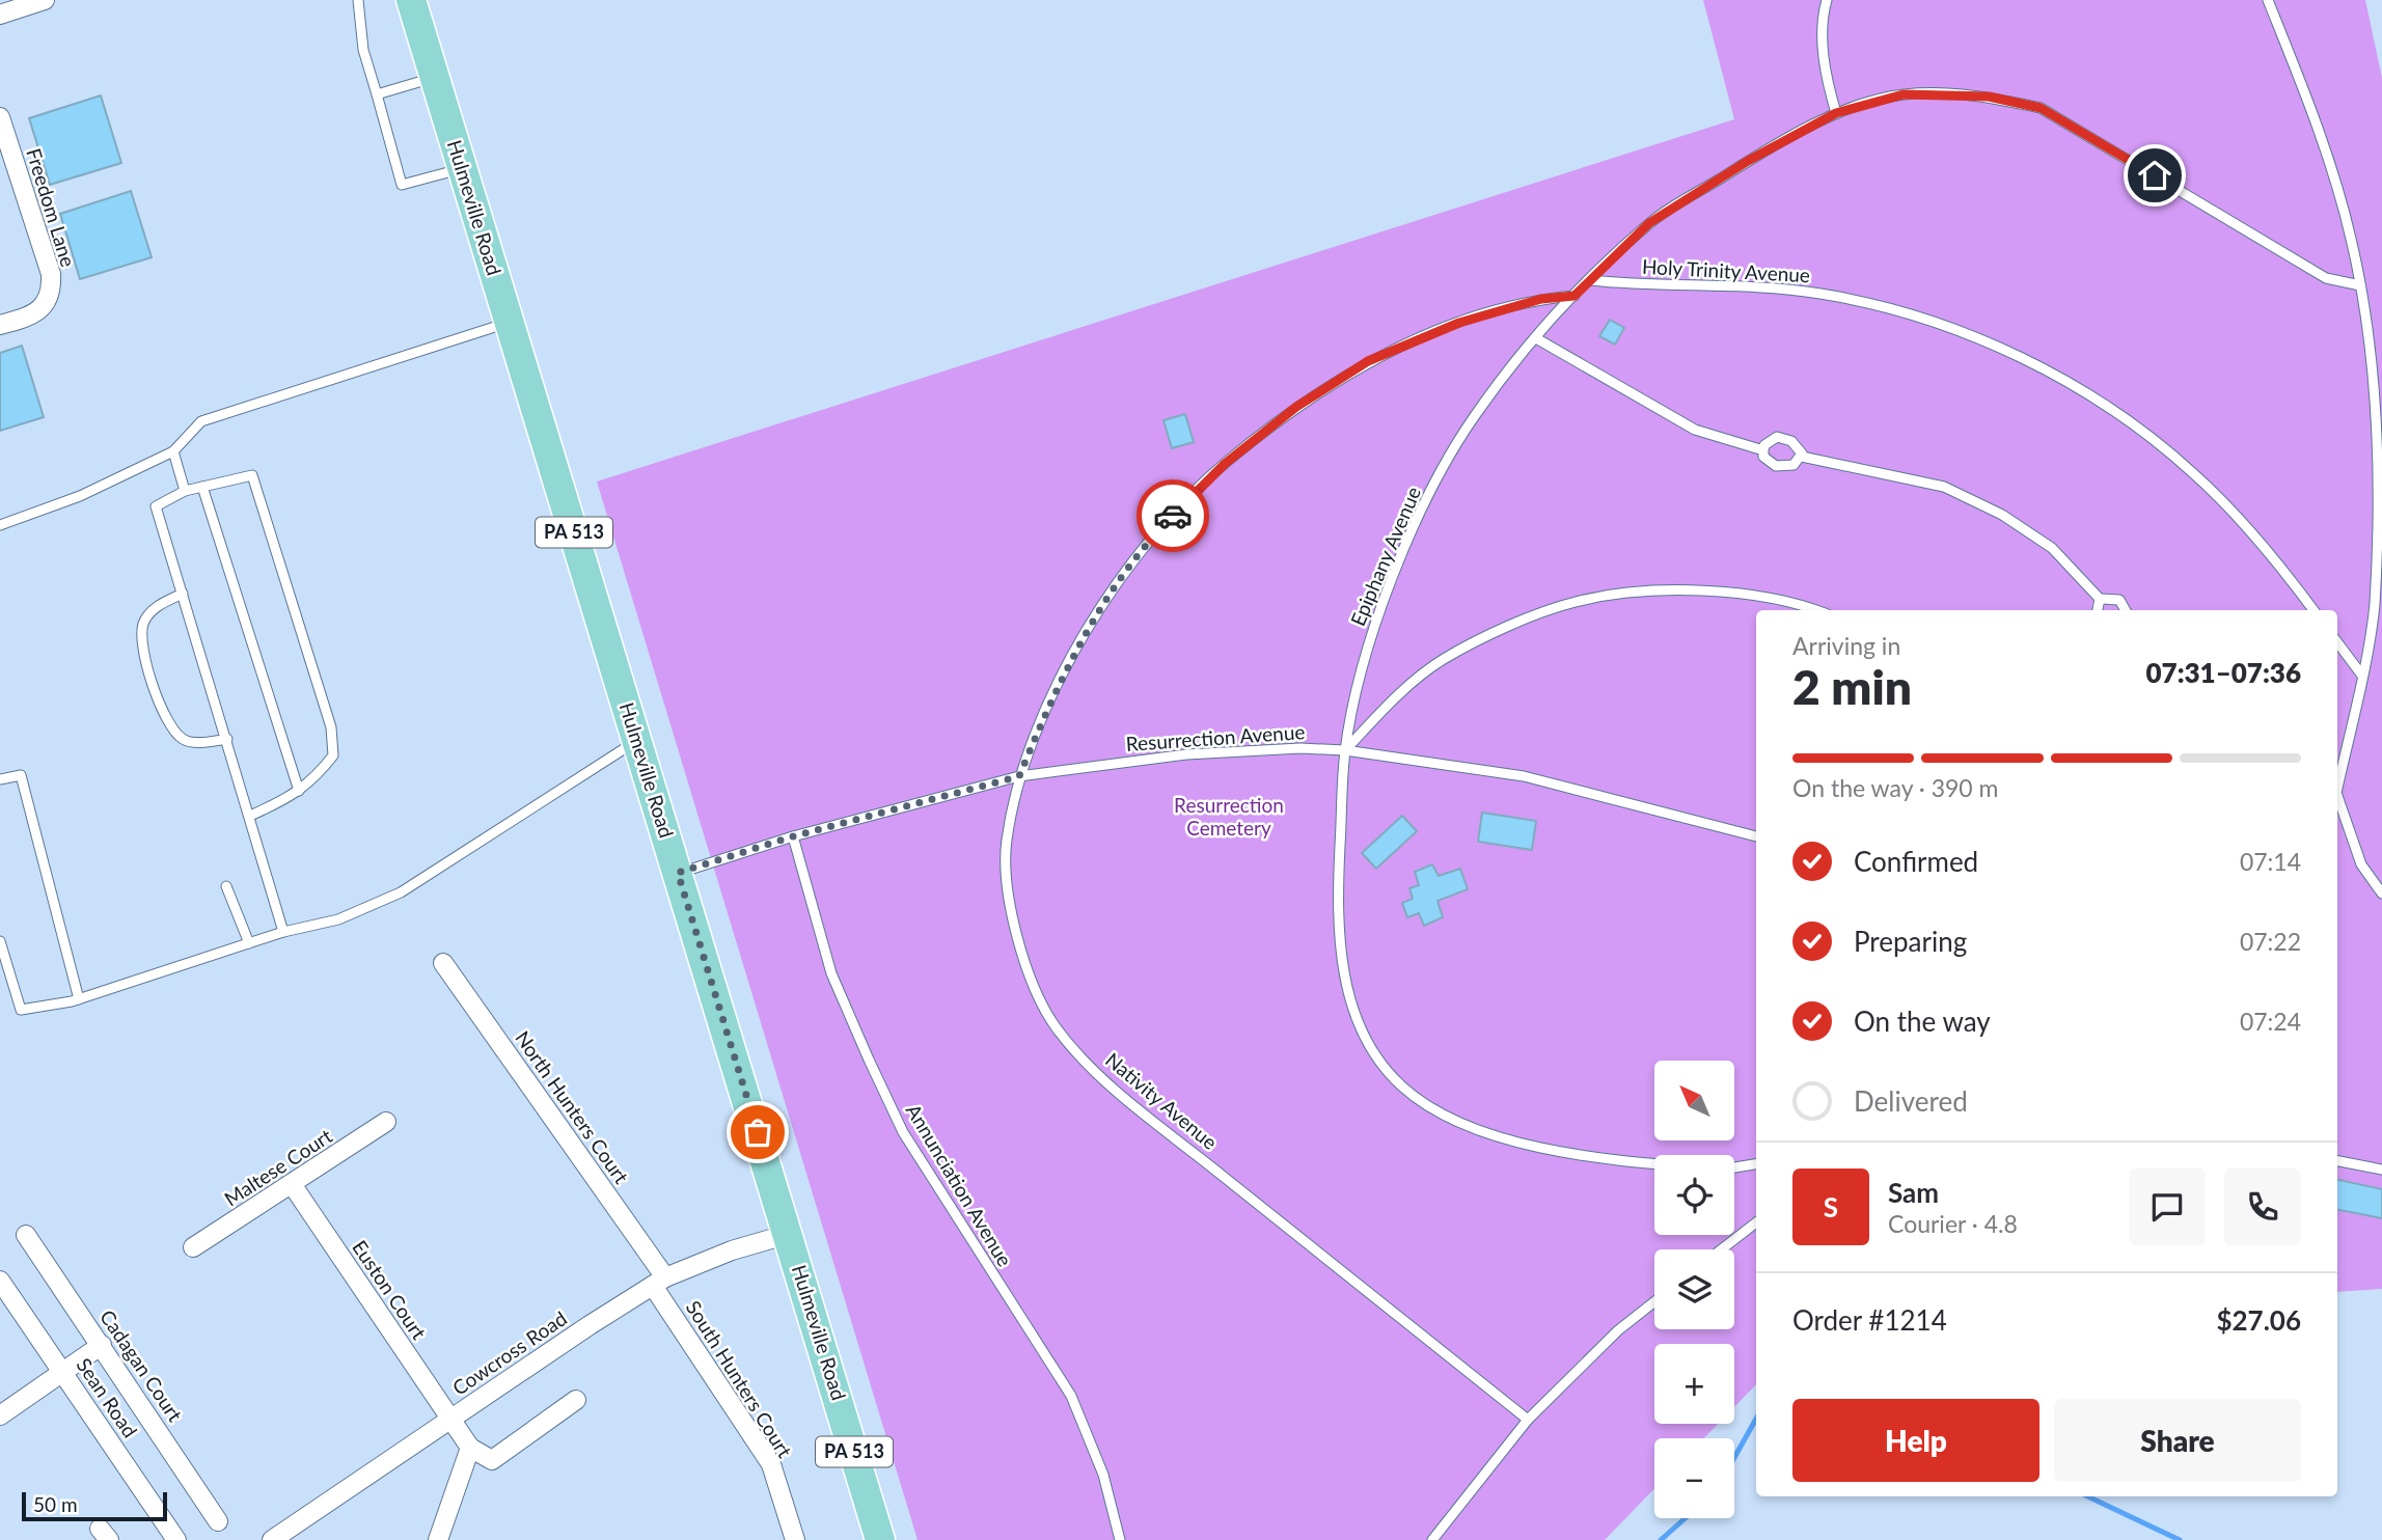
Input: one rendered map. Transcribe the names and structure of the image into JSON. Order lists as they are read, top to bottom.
{
  "streets": {
    "main road": ["Hulmeville Road", "PA 513"],
    "street": [
      "Freedom Lane",
      "North Hunters Court",
      "Maltese Court",
      "Euston Court",
      "Cowcross Road",
      "Cadagan Court",
      "South Hunters Court",
      "Sean Road"
    ],
    "lane": [
      "Holy Trinity Avenue",
      "Epiphany Avenue",
      "Resurrection Avenue",
      "Nativity Avenue",
      "Annunciation Avenue"
    ]
  },
  "crossings": [
    ["Hulmeville Road", "Resurrection Avenue"],
    ["Hulmeville Road", "Cowcross Road"],
    ["Holy Trinity Avenue", "Epiphany Avenue"],
    ["Epiphany Avenue", "Resurrection Avenue"],
    ["Epiphany Avenue", "Nativity Avenue"],
    ["Resurrection Avenue", "Nativity Avenue"],
    ["Resurrection Avenue", "Annunciation Avenue"],
    ["North Hunters Court", "Cowcross Road"],
    ["North Hunters Court", "South Hunters Court"],
    ["Maltese Court", "Euston Court"],
    ["Euston Court", "Cowcross Road"],
    ["Cowcross Road", "South Hunters Court"]
  ],
  "parks": ["Resurrection Cemetery"],
  "scale_bar": "50 m",
  "north": "top left",
  "page": {
    "heading": ["2 min", "Arriving in", "07:31–07:36"],
    "panel": [
      "Sam",
      "Courier · 4.8",
      "Order #1214",
      "$27.06"
    ],
    "bar": "On the way · 390 m",
    "list": [
      ["Confirmed", "07:14"],
      ["Preparing", "07:22"],
      ["On the way", "07:24"],
      "Delivered"
    ],
    "map_buttons": ["+", "−"],
    "round": "S",
    "buttons": ["Help", "Share"],
    "scale": "50 m"
  }
}
